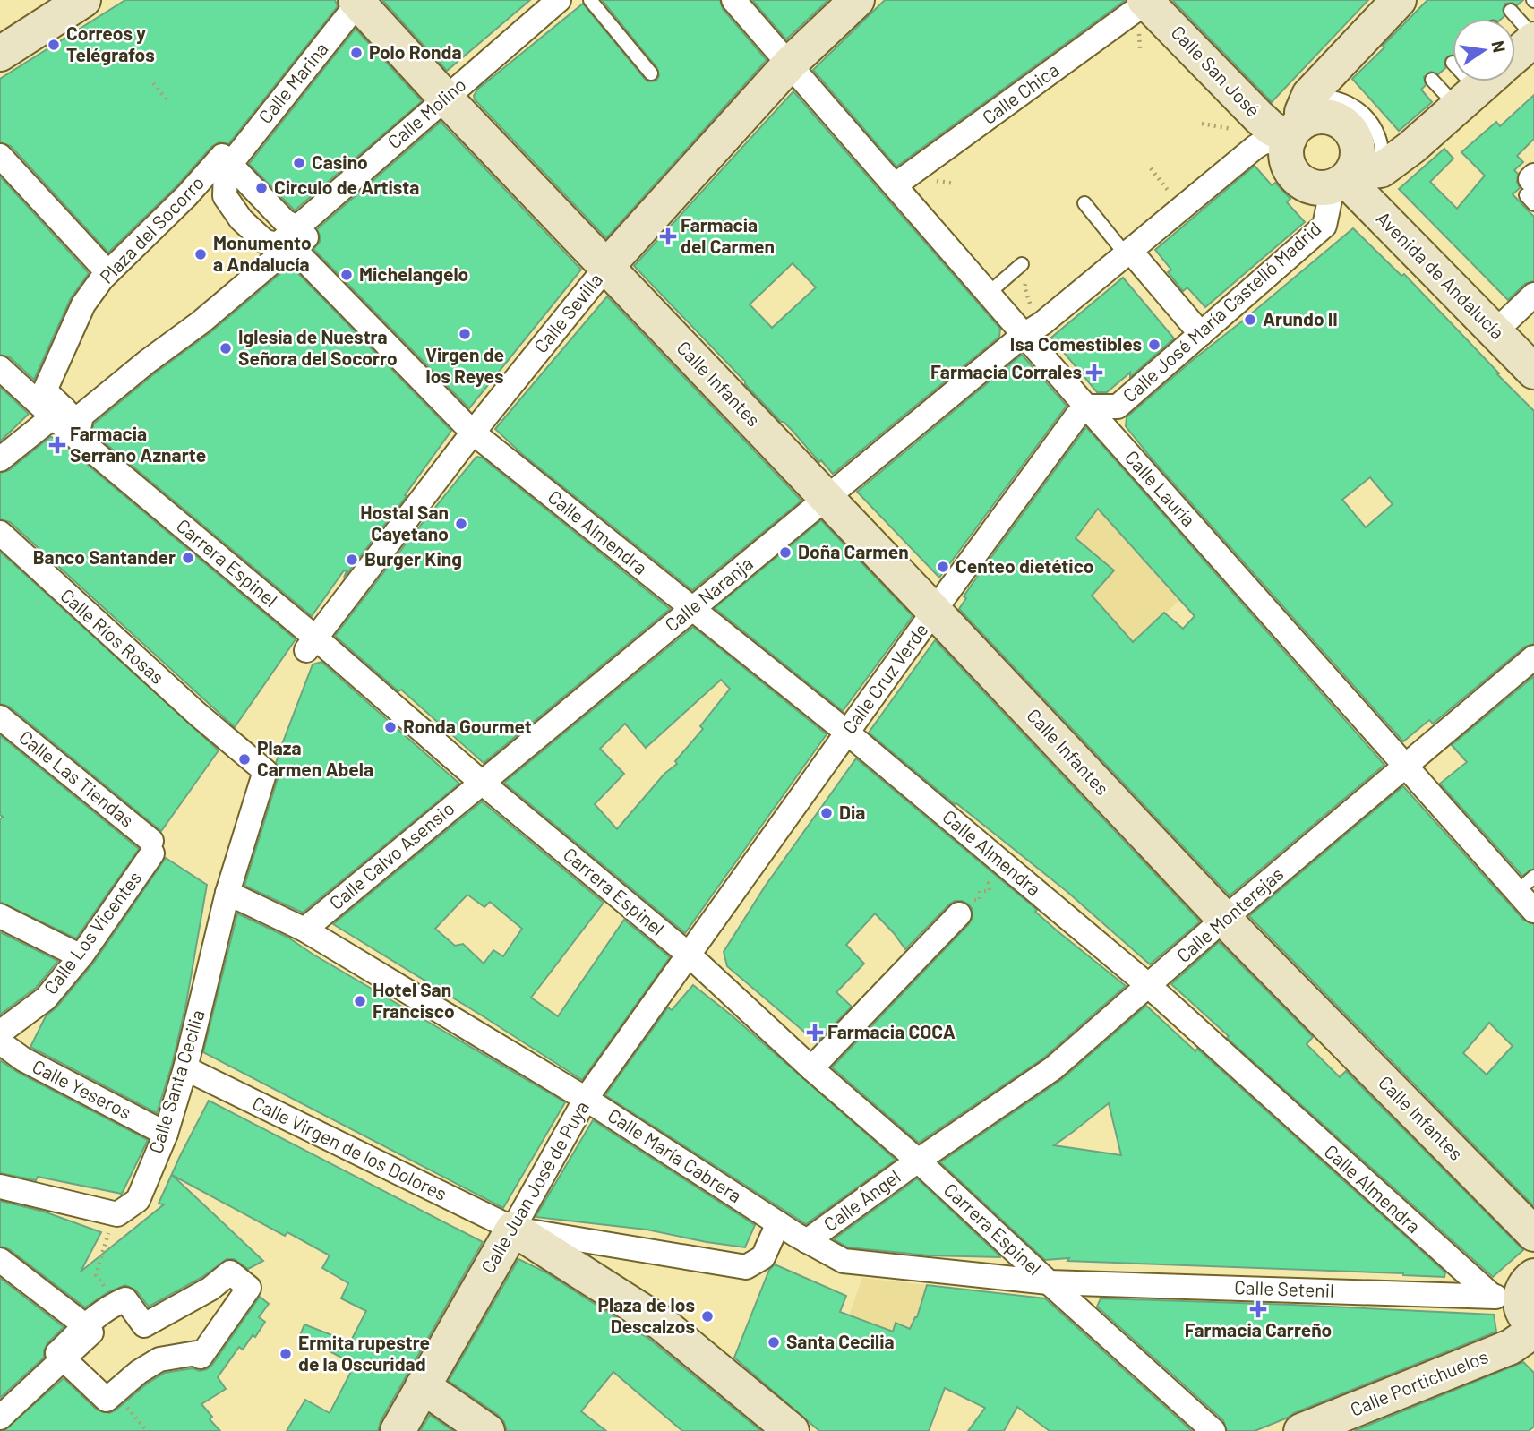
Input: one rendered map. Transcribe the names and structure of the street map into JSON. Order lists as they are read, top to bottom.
{
  "streets": {
    "street": [
      "Calle San José",
      "Calle Marina",
      "Calle Chica",
      "Calle Molino",
      "Plaza del Socorro",
      "Avenida de Andalucía",
      "Calle José María Castelló Madrid",
      "Calle Sevilla",
      "Calle Infantes",
      "Calle Lauría",
      "Calle Almendra",
      "Carrera Espinel",
      "Calle Naranja",
      "Calle Ríos Rosas",
      "Calle Cruz Verde",
      "Calle Las Tiendas",
      "Calle Calvo Asensio",
      "Calle Monterejas",
      "Calle Los Vicentes",
      "Calle Santa Cecilia",
      "Calle Yeseros",
      "Calle Virgen de los Dolores",
      "Calle María Cabrera",
      "Calle Juan José de Puya",
      "Calle Ángel",
      "Calle Setenil",
      "Calle Portichuelos"
    ]
  },
  "crossings": [
    ["Calle San José", "Calle Chica"],
    ["Calle San José", "Avenida de Andalucía"],
    ["Calle San José", "Calle José María Castelló Madrid"],
    ["Calle San José", "Calle Naranja"],
    ["Calle Marina", "Plaza del Socorro"],
    ["Calle Marina", "Calle Infantes"],
    ["Calle Chica", "Calle Lauría"],
    ["Calle Molino", "Calle Infantes"],
    ["Calle Molino", "Calle Almendra"],
    ["Plaza del Socorro", "Carrera Espinel"],
    ["Avenida de Andalucía", "Calle José María Castelló Madrid"],
    ["Avenida de Andalucía", "Calle Naranja"],
    ["Calle José María Castelló Madrid", "Calle Lauría"],
    ["Calle José María Castelló Madrid", "Calle Naranja"],
    ["Calle José María Castelló Madrid", "Calle Cruz Verde"],
    ["Calle Sevilla", "Calle Infantes"],
    ["Calle Sevilla", "Calle Lauría"],
    ["Calle Sevilla", "Calle Almendra"],
    ["Calle Sevilla", "Carrera Espinel"],
    ["Calle Infantes", "Calle Naranja"],
    ["Calle Infantes", "Calle Cruz Verde"],
    ["Calle Infantes", "Calle Monterejas"],
    ["Calle Lauría", "Calle Naranja"],
    ["Calle Lauría", "Calle Cruz Verde"],
    ["Calle Lauría", "Calle Monterejas"],
    ["Calle Almendra", "Calle Naranja"],
    ["Calle Almendra", "Calle Cruz Verde"],
    ["Calle Almendra", "Calle Monterejas"],
    ["Calle Almendra", "Calle Setenil"],
    ["Carrera Espinel", "Calle Naranja"],
    ["Carrera Espinel", "Calle Cruz Verde"],
    ["Carrera Espinel", "Calle Calvo Asensio"],
    ["Carrera Espinel", "Calle Monterejas"],
    ["Carrera Espinel", "Calle María Cabrera"],
    ["Carrera Espinel", "Calle Juan José de Puya"],
    ["Carrera Espinel", "Calle Ángel"],
    ["Carrera Espinel", "Calle Setenil"],
    ["Calle Naranja", "Calle Calvo Asensio"],
    ["Calle Ríos Rosas", "Calle Santa Cecilia"],
    ["Calle Ríos Rosas", "Calle María Cabrera"],
    ["Calle Cruz Verde", "Calle Juan José de Puya"],
    ["Calle Las Tiendas", "Calle Los Vicentes"],
    ["Calle Calvo Asensio", "Calle María Cabrera"],
    ["Calle Monterejas", "Calle Ángel"],
    ["Calle Santa Cecilia", "Calle Yeseros"],
    ["Calle Santa Cecilia", "Calle Virgen de los Dolores"],
    ["Calle Santa Cecilia", "Calle María Cabrera"],
    ["Calle Virgen de los Dolores", "Calle Juan José de Puya"],
    ["Calle María Cabrera", "Calle Juan José de Puya"],
    ["Calle María Cabrera", "Calle Ángel"],
    ["Calle María Cabrera", "Calle Setenil"]
  ],
  "places": {
    "other": [
      "Correos y Telégrafos",
      "Polo Ronda",
      "Casino",
      "Circulo de Artista",
      "Monumento a Andalucía",
      "Michelangelo",
      "Arundo II",
      "Virgen de los Reyes",
      "Isa Comestibles",
      "Iglesia de Nuestra Señora del Socorro",
      "Hostal San Cayetano",
      "Doña Carmen",
      "Banco Santander",
      "Burger King",
      "Centeo dietético",
      "Ronda Gourmet",
      "Plaza Carmen Abela",
      "Dia",
      "Hotel San Francisco",
      "Plaza de los Descalzos",
      "Santa Cecilia",
      "Ermita rupestre de la Oscuridad"
    ],
    "health": [
      "Farmacia del Carmen",
      "Farmacia Corrales",
      "Farmacia Serrano Aznarte",
      "Farmacia COCA",
      "Farmacia Carreño"
    ]
  },
  "north": "right"
}
